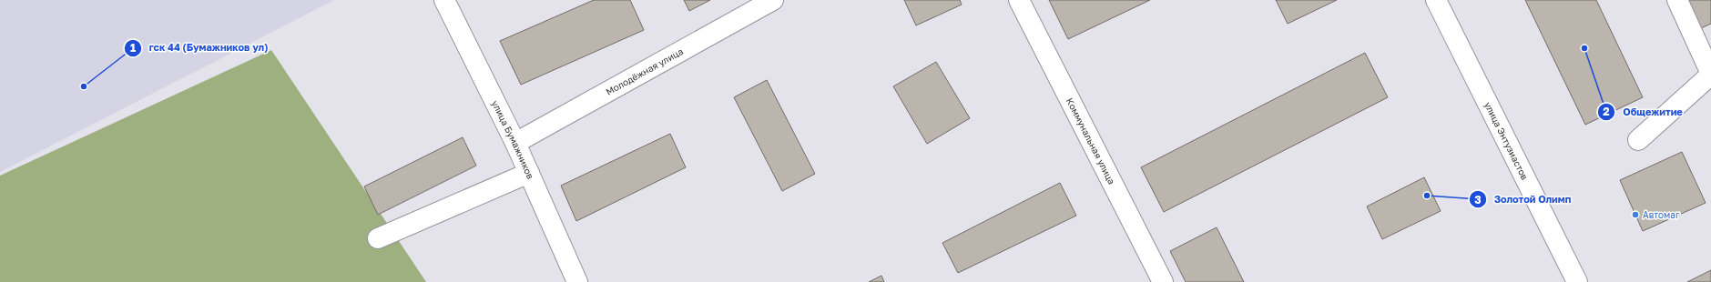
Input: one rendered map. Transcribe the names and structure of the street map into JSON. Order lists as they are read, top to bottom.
{
  "streets": {
    "street": [
      "Молодёжная улица",
      "улица Бумажников",
      "Коммунальная улица",
      "улица Энтузиастов"
    ]
  },
  "crossings": [
    ["Молодёжная улица", "улица Бумажников"]
  ],
  "places": [
    "Общежитие",
    "гск 44 (Бумажников ул)",
    "Золотой Олимп",
    "Автомаг"
  ]
}
